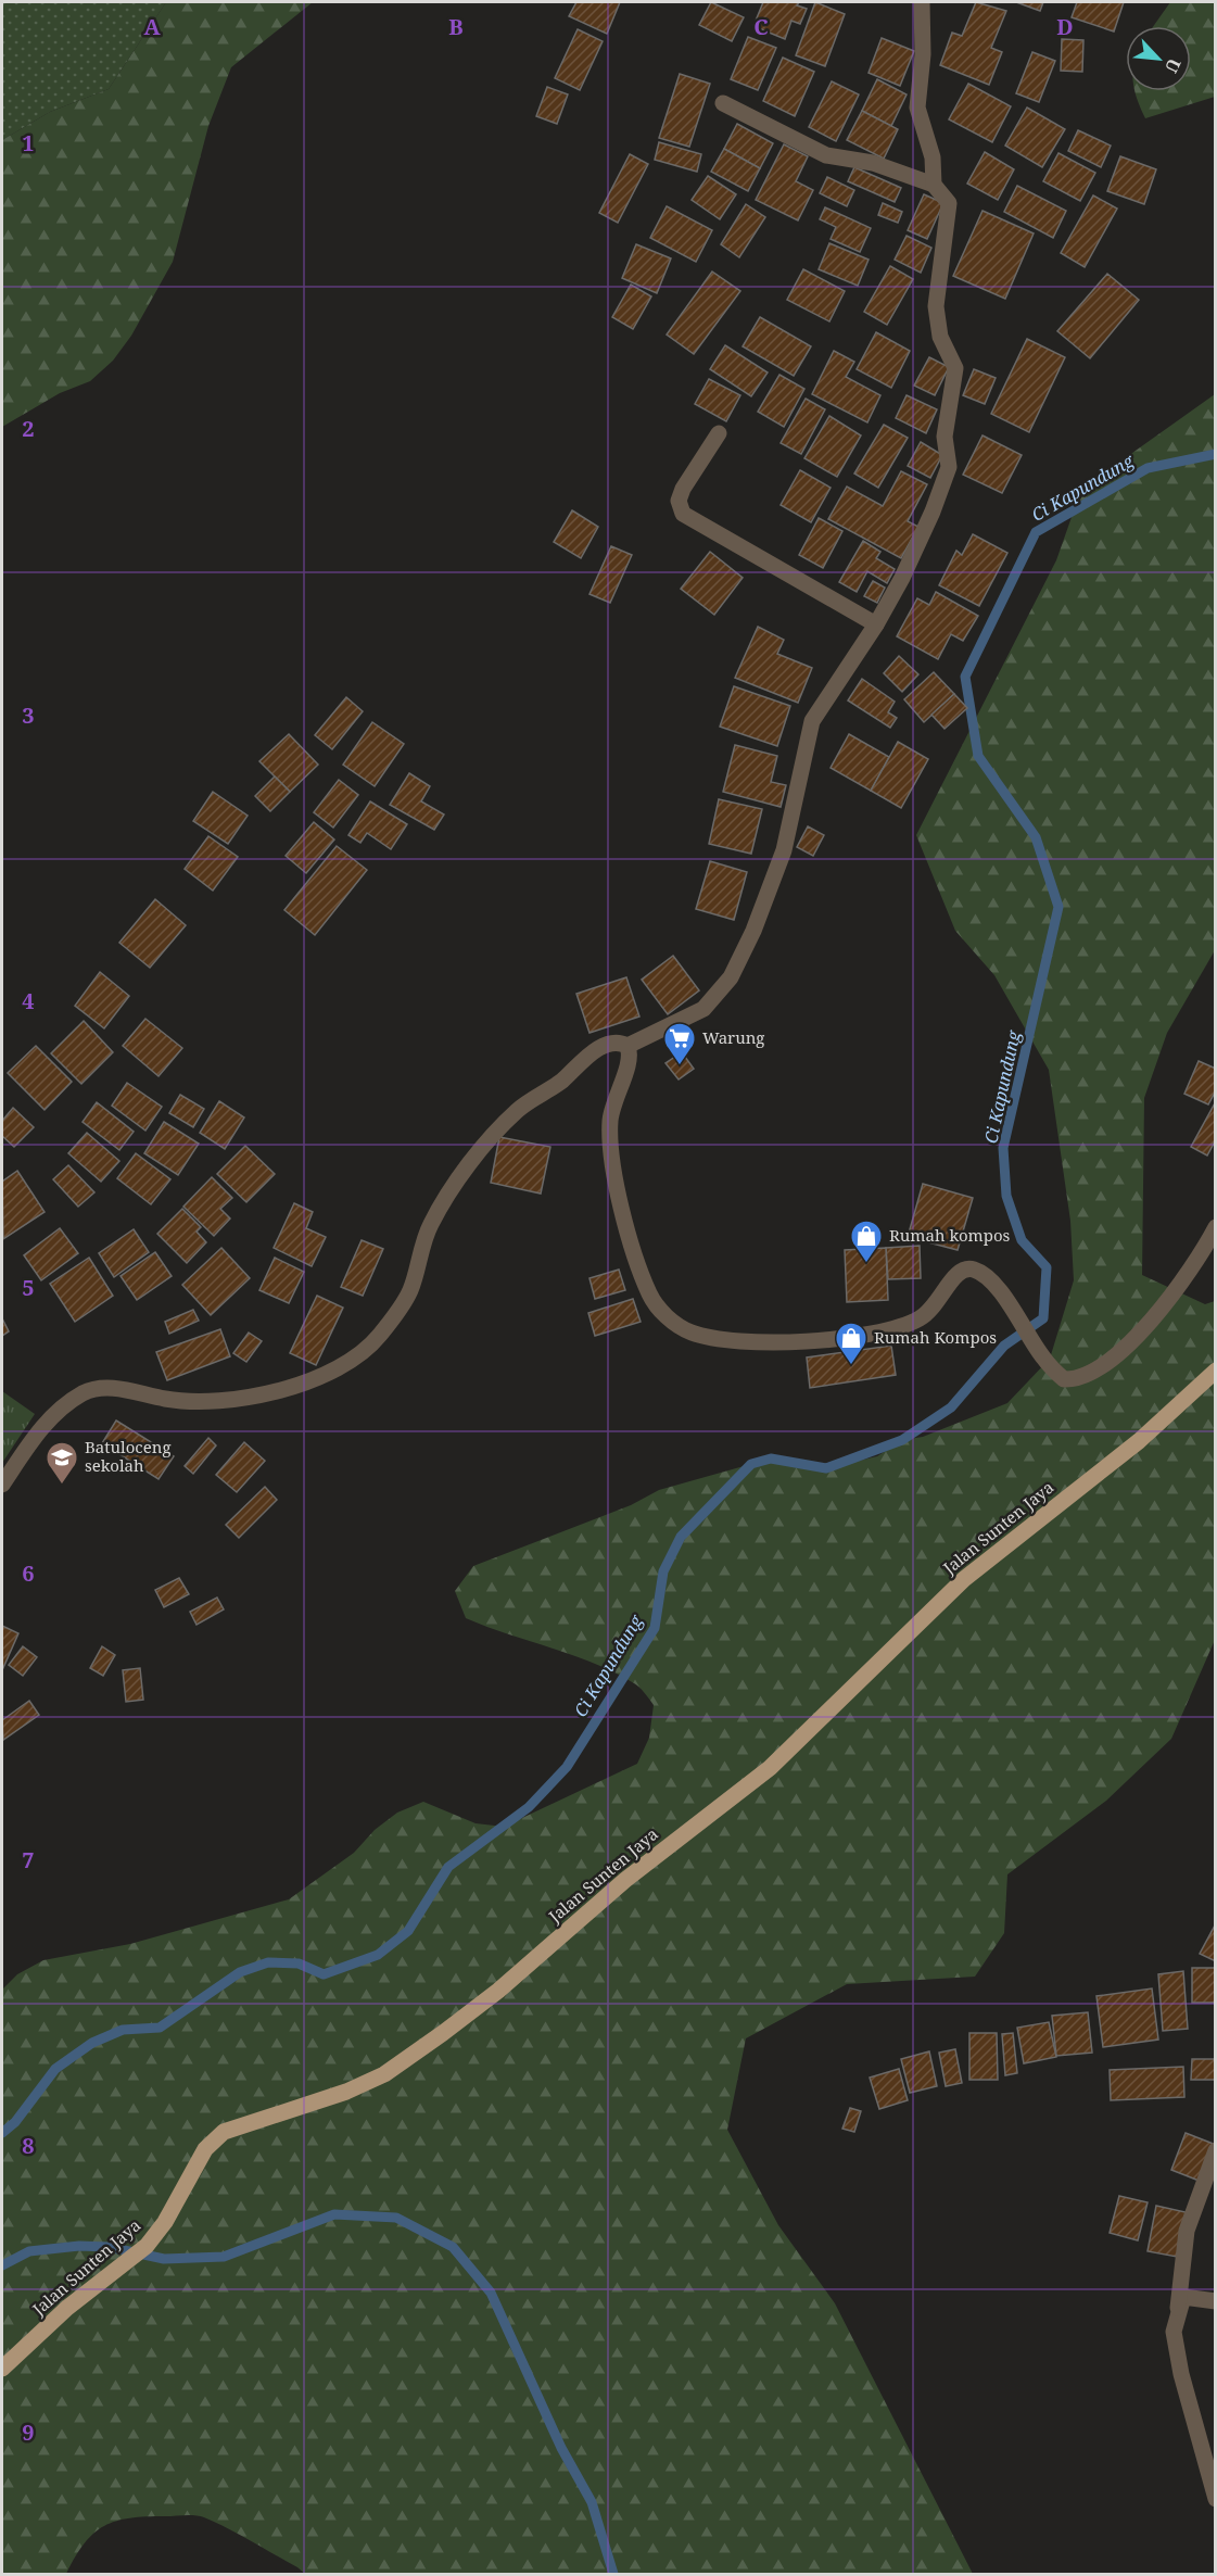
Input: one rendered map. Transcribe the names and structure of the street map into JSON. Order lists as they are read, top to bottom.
{
  "streets": {
    "main road": ["Jalan Sunten Jaya"]
  },
  "water": ["Ci Kapundung"],
  "places": {
    "supermarket": ["Warung"],
    "shop": ["Rumah kompos", "Rumah Kompos"],
    "school or university": ["Batuloceng sekolah"]
  },
  "north": "bottom right",
  "grid": {
    "columns": [
      "A",
      "B",
      "C",
      "D"
    ],
    "rows": [
      "1",
      "2",
      "3",
      "4",
      "5",
      "6",
      "7",
      "8",
      "9"
    ]
  }
}
